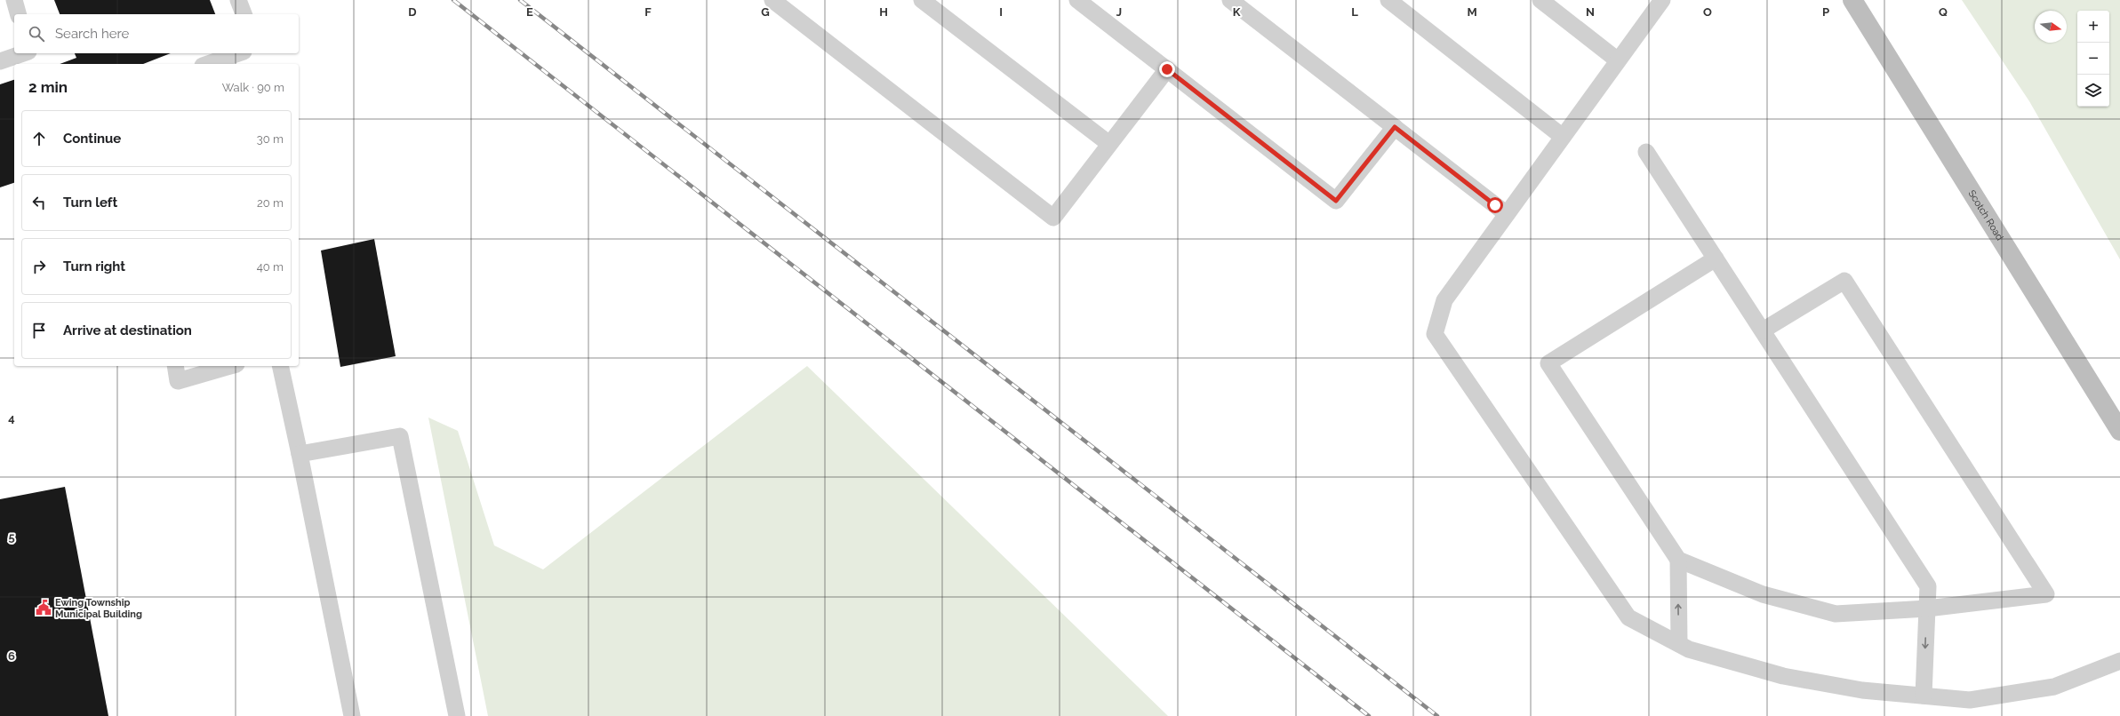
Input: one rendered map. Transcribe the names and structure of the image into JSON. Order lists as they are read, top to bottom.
{
  "streets": {
    "main road": ["Scotch Road"]
  },
  "places": {
    "public building": ["Ewing Township Municipal Building"]
  },
  "north": "right",
  "page": {
    "map_buttons": ["+", "−"],
    "search": "Search here",
    "heading": ["2 min", "Walk · 90 m"],
    "list": [
      ["Continue", "30 m"],
      ["Turn left", "20 m"],
      ["Turn right", "40 m"],
      "Arrive at destination"
    ]
  },
  "grid": {
    "columns": [
      "D",
      "E",
      "F",
      "G",
      "H",
      "I",
      "J",
      "K",
      "L",
      "M",
      "N",
      "O",
      "P",
      "Q"
    ],
    "rows": ["4", "5", "6"]
  }
}
